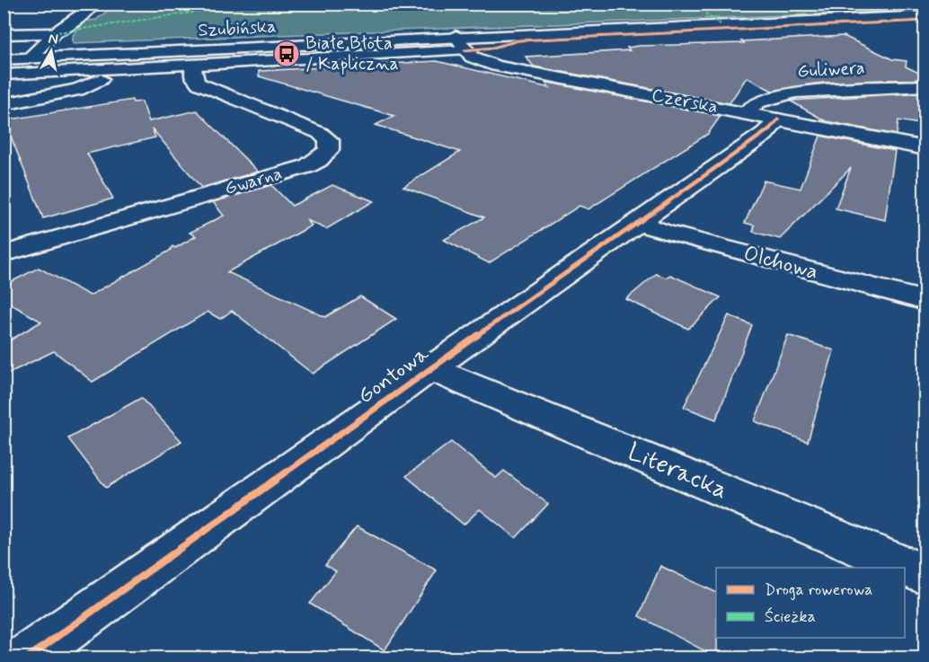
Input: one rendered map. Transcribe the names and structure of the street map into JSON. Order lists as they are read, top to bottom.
{
  "streets": {
    "street": [
      "Szubińska",
      "Guliwera",
      "Czerska",
      "Gwarna",
      "Olchowa",
      "Gontowa",
      "Literacka"
    ]
  },
  "crossings": [
    ["Szubińska", "Czerska"],
    ["Szubińska", "Gwarna"],
    ["Guliwera", "Czerska"],
    ["Czerska", "Gontowa"],
    ["Olchowa", "Gontowa"],
    ["Gontowa", "Literacka"]
  ],
  "places": {
    "bus stop": ["Białe Błota / Kapliczna"]
  },
  "legend": ["Droga rowerowa", "Ścieżka"],
  "north": "top"
}
